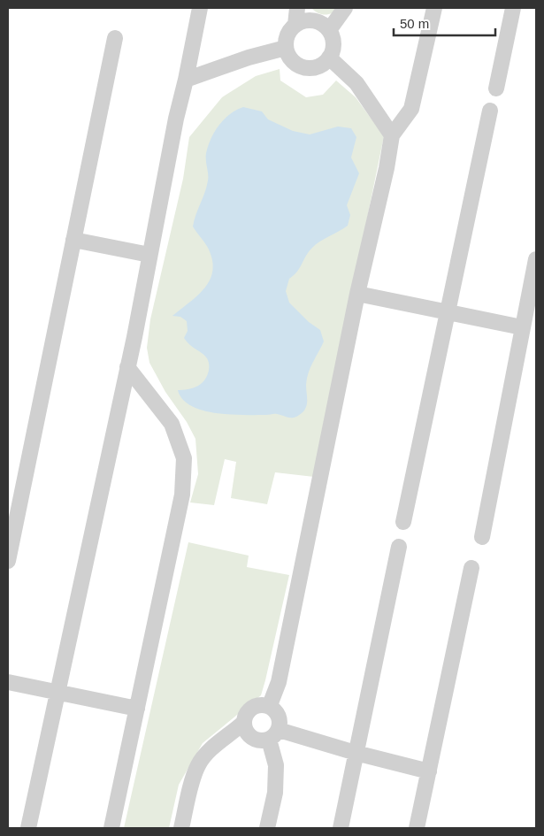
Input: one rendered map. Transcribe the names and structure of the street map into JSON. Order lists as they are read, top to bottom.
{
  "scale_bar": "50 m"
}
